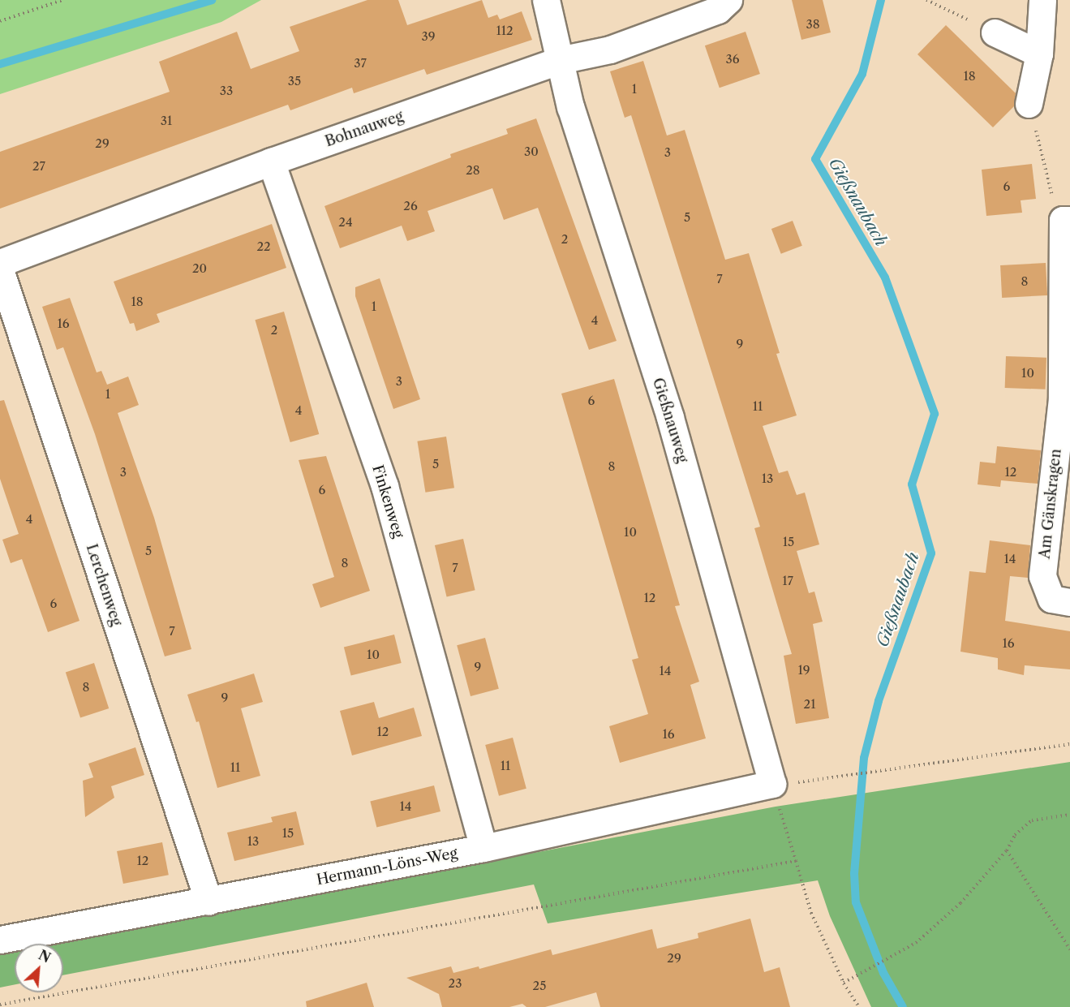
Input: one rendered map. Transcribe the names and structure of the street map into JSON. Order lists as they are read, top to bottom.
{
  "streets": {
    "street": [
      "Bohnauweg",
      "Gießnauweg",
      "Finkenweg",
      "Am Gänskragen",
      "Lerchenweg",
      "Hermann-Löns-Weg"
    ]
  },
  "crossings": [
    ["Bohnauweg", "Gießnauweg"],
    ["Bohnauweg", "Finkenweg"],
    ["Gießnauweg", "Hermann-Löns-Weg"],
    ["Finkenweg", "Hermann-Löns-Weg"],
    ["Lerchenweg", "Hermann-Löns-Weg"]
  ],
  "water": ["Gießnaubach"],
  "house_numbers": [
    "38",
    "112",
    "39",
    "36",
    "37",
    "18",
    "35",
    "1",
    "33",
    "31",
    "29",
    "30",
    "3",
    "27",
    "28",
    "6",
    "26",
    "5",
    "24",
    "2",
    "22",
    "20",
    "7",
    "8",
    "18",
    "1",
    "4",
    "16",
    "2",
    "9",
    "10",
    "3",
    "1",
    "6",
    "11",
    "4",
    "5",
    "8",
    "3",
    "12",
    "13",
    "6",
    "4",
    "10",
    "15",
    "5",
    "14",
    "8",
    "7",
    "17",
    "12",
    "6",
    "7",
    "16",
    "10",
    "9",
    "19",
    "14",
    "8",
    "9",
    "21",
    "12",
    "16",
    "11",
    "11",
    "14",
    "15",
    "13",
    "12",
    "29",
    "23",
    "25"
  ],
  "north": "top right"
}
